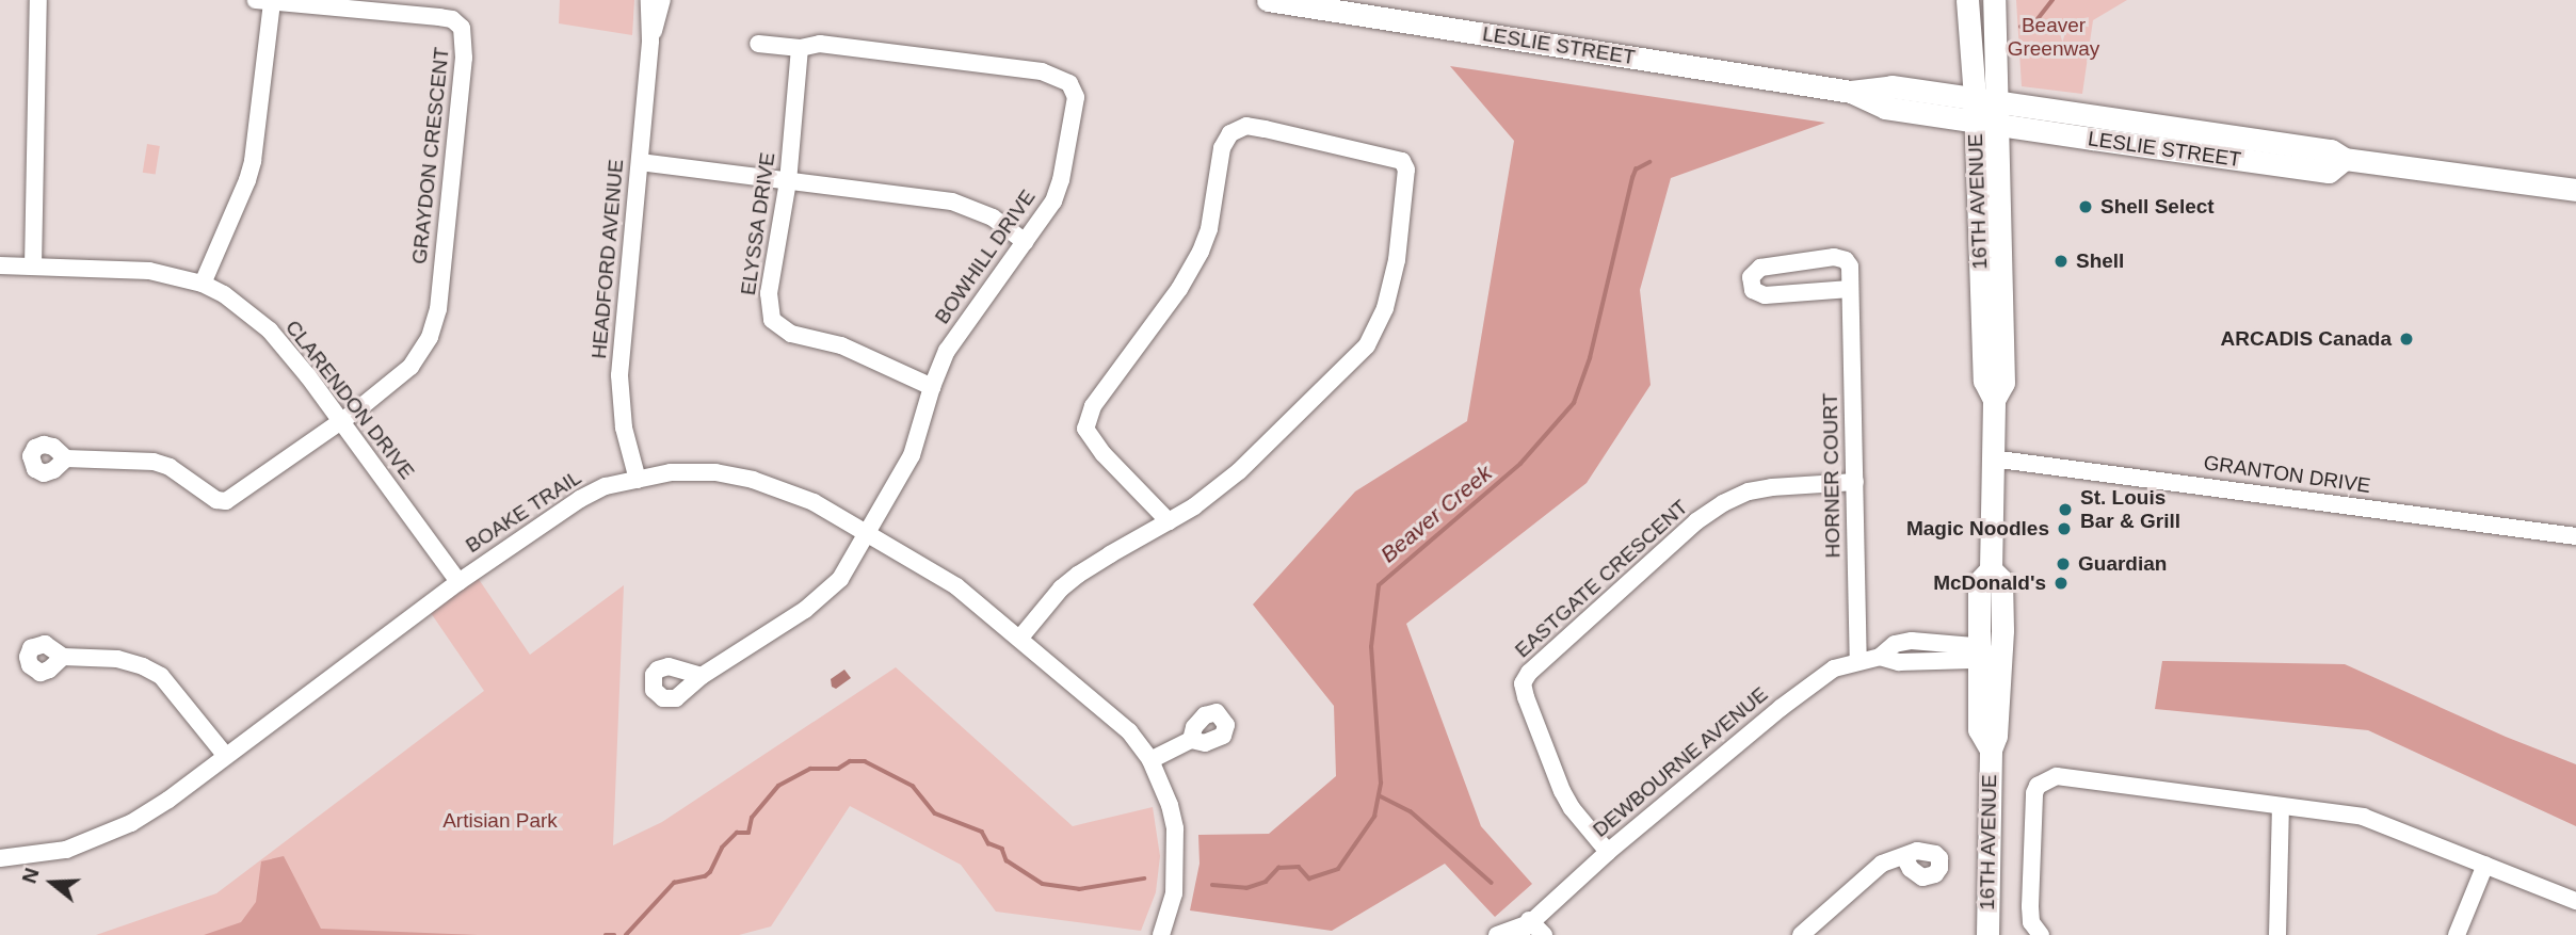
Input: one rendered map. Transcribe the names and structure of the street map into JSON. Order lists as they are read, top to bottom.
{
  "streets": {
    "main road": ["LESLIE STREET", "16TH AVENUE"],
    "street": [
      "GRAYDON CRESCENT",
      "ELYSSA DRIVE",
      "BOWHILL DRIVE",
      "HEADFORD AVENUE",
      "CLARENDON DRIVE",
      "GRANTON DRIVE",
      "HORNER COURT",
      "BOAKE TRAIL",
      "EASTGATE CRESCENT",
      "DEWBOURNE AVENUE"
    ]
  },
  "crossings": [
    ["LESLIE STREET", "16TH AVENUE"],
    ["GRAYDON CRESCENT", "CLARENDON DRIVE"],
    ["16TH AVENUE", "GRANTON DRIVE"],
    ["16TH AVENUE", "DEWBOURNE AVENUE"],
    ["ELYSSA DRIVE", "BOWHILL DRIVE"],
    ["BOWHILL DRIVE", "BOAKE TRAIL"],
    ["HEADFORD AVENUE", "BOAKE TRAIL"],
    ["CLARENDON DRIVE", "BOAKE TRAIL"],
    ["HORNER COURT", "EASTGATE CRESCENT"],
    ["HORNER COURT", "DEWBOURNE AVENUE"],
    ["EASTGATE CRESCENT", "DEWBOURNE AVENUE"]
  ],
  "water": ["Beaver Creek"],
  "parks": ["Beaver Greenway", "Artisian Park"],
  "places": [
    "Shell Select",
    "Shell",
    "ARCADIS Canada",
    "St. Louis Bar & Grill",
    "Magic Noodles",
    "Guardian",
    "McDonald's"
  ],
  "north": "left"
}
